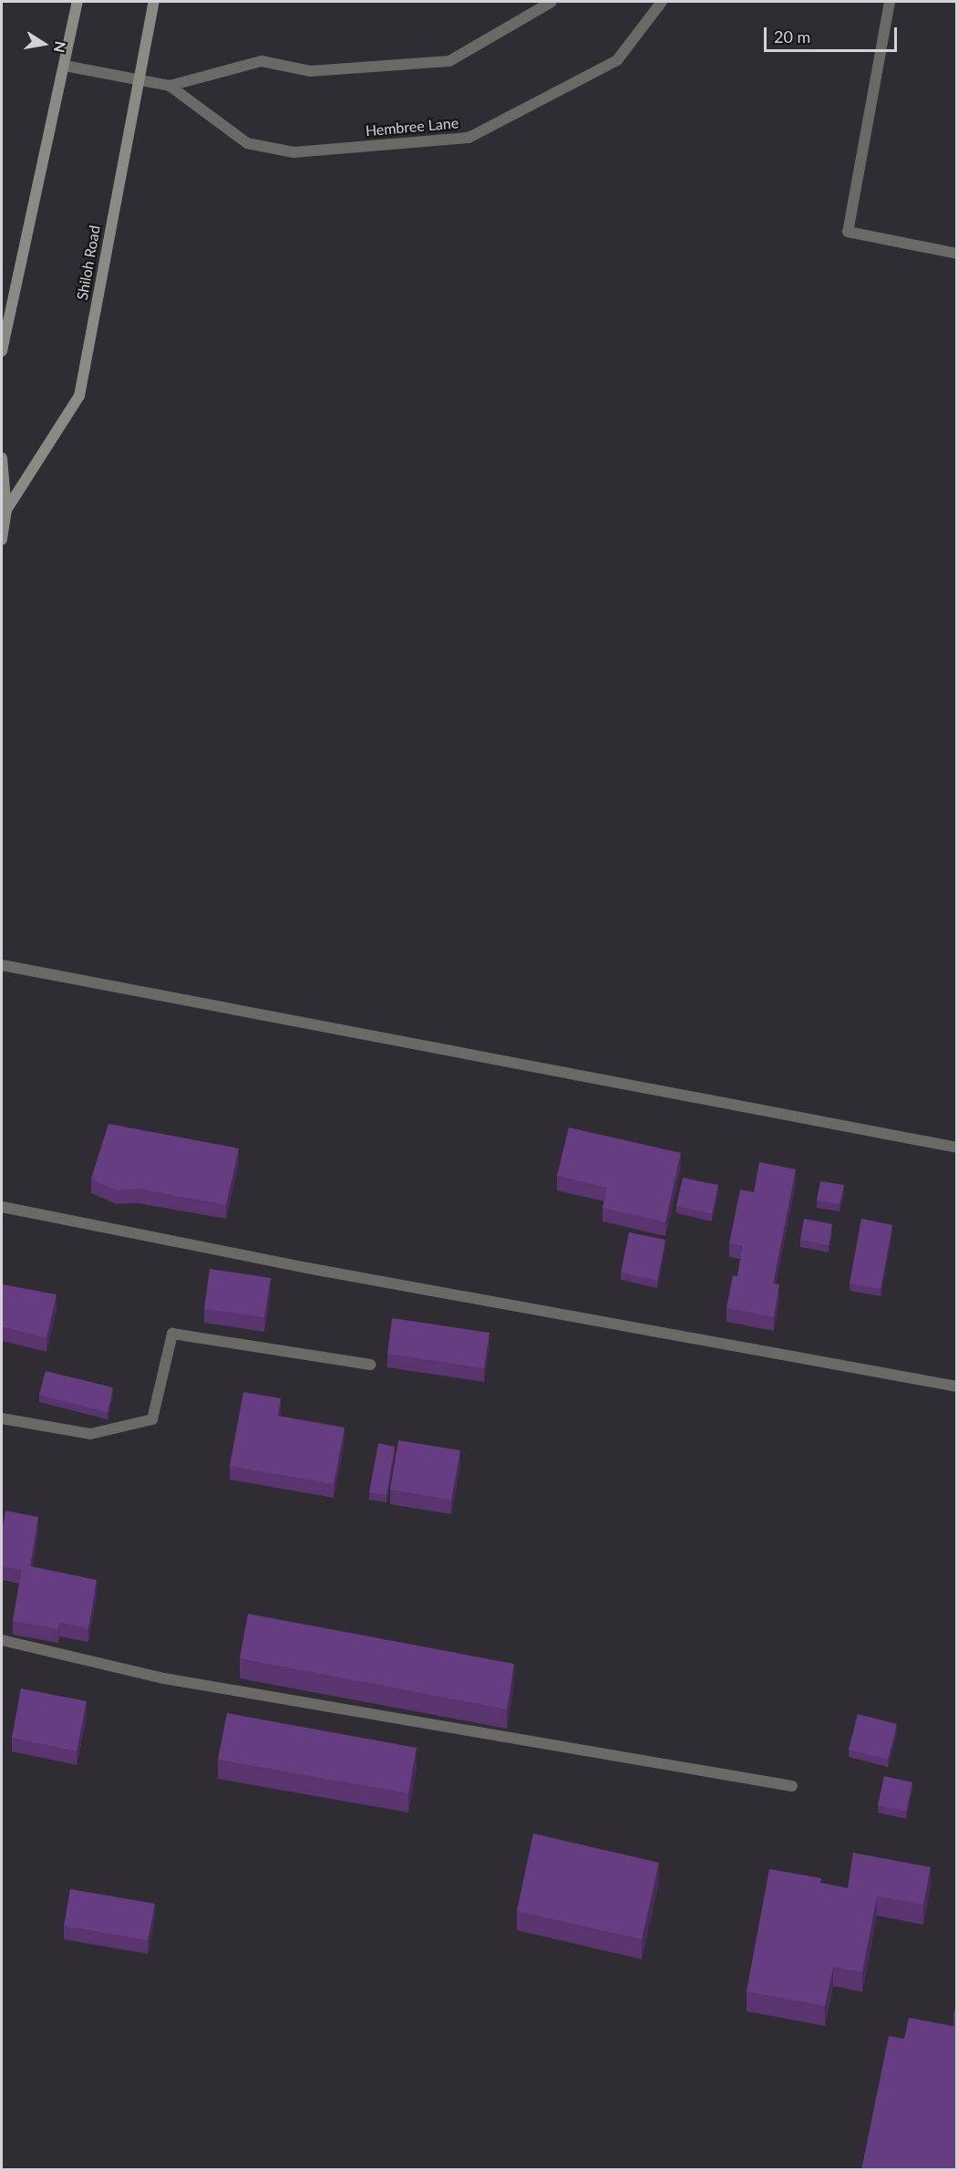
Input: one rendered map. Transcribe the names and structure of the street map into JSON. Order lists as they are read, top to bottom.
{
  "streets": {
    "main road": ["Shiloh Road"],
    "street": ["Hembree Lane"]
  },
  "crossings": [
    ["Hembree Lane", "Shiloh Road"]
  ],
  "scale_bar": "20 m",
  "north": "right"
}
